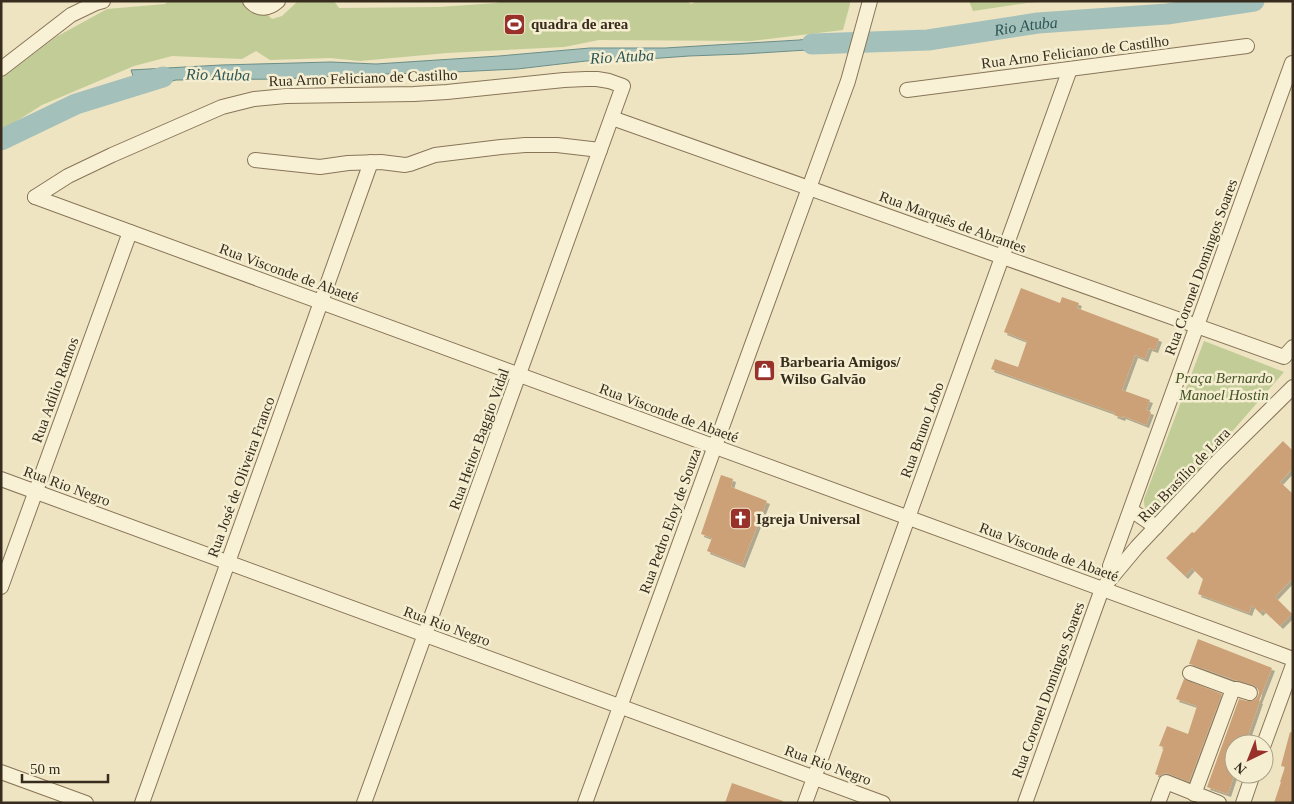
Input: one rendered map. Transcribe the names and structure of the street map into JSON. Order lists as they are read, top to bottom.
{
  "streets": {
    "street": [
      "Rua Arno Feliciano de Castilho",
      "Rua Marquês de Abrantes",
      "Rua Coronel Domingos Soares",
      "Rua Visconde de Abaeté",
      "Rua Adílio Ramos",
      "Rua Bruno Lobo",
      "Rua Heitor Baggio Vidal",
      "Rua Brasílio de Lara",
      "Rua José de Oliveira Franco",
      "Rua Rio Negro",
      "Rua Pedro Eloy de Souza"
    ]
  },
  "crossings": [
    ["Rua Arno Feliciano de Castilho", "Rua Visconde de Abaeté"],
    ["Rua Arno Feliciano de Castilho", "Rua Bruno Lobo"],
    ["Rua Arno Feliciano de Castilho", "Rua Heitor Baggio Vidal"],
    ["Rua Marquês de Abrantes", "Rua Coronel Domingos Soares"],
    ["Rua Marquês de Abrantes", "Rua Bruno Lobo"],
    ["Rua Marquês de Abrantes", "Rua Heitor Baggio Vidal"],
    ["Rua Marquês de Abrantes", "Rua Pedro Eloy de Souza"],
    ["Rua Coronel Domingos Soares", "Rua Visconde de Abaeté"],
    ["Rua Coronel Domingos Soares", "Rua Brasílio de Lara"],
    ["Rua Visconde de Abaeté", "Rua Adílio Ramos"],
    ["Rua Visconde de Abaeté", "Rua Bruno Lobo"],
    ["Rua Visconde de Abaeté", "Rua Heitor Baggio Vidal"],
    ["Rua Visconde de Abaeté", "Rua Brasílio de Lara"],
    ["Rua Visconde de Abaeté", "Rua José de Oliveira Franco"],
    ["Rua Visconde de Abaeté", "Rua Pedro Eloy de Souza"],
    ["Rua Adílio Ramos", "Rua Rio Negro"],
    ["Rua Bruno Lobo", "Rua Rio Negro"],
    ["Rua Heitor Baggio Vidal", "Rua Rio Negro"],
    ["Rua José de Oliveira Franco", "Rua Rio Negro"],
    ["Rua Rio Negro", "Rua Pedro Eloy de Souza"]
  ],
  "water": ["Rio Atuba"],
  "parks": ["Praça Bernardo Manoel Hostin"],
  "places": {
    "sports": ["quadra de area"],
    "shop": ["Barbearia Amigos/ Wilso Galvão"],
    "church": ["Igreja Universal"]
  },
  "scale_bar": "50 m",
  "north": "bottom left"
}
